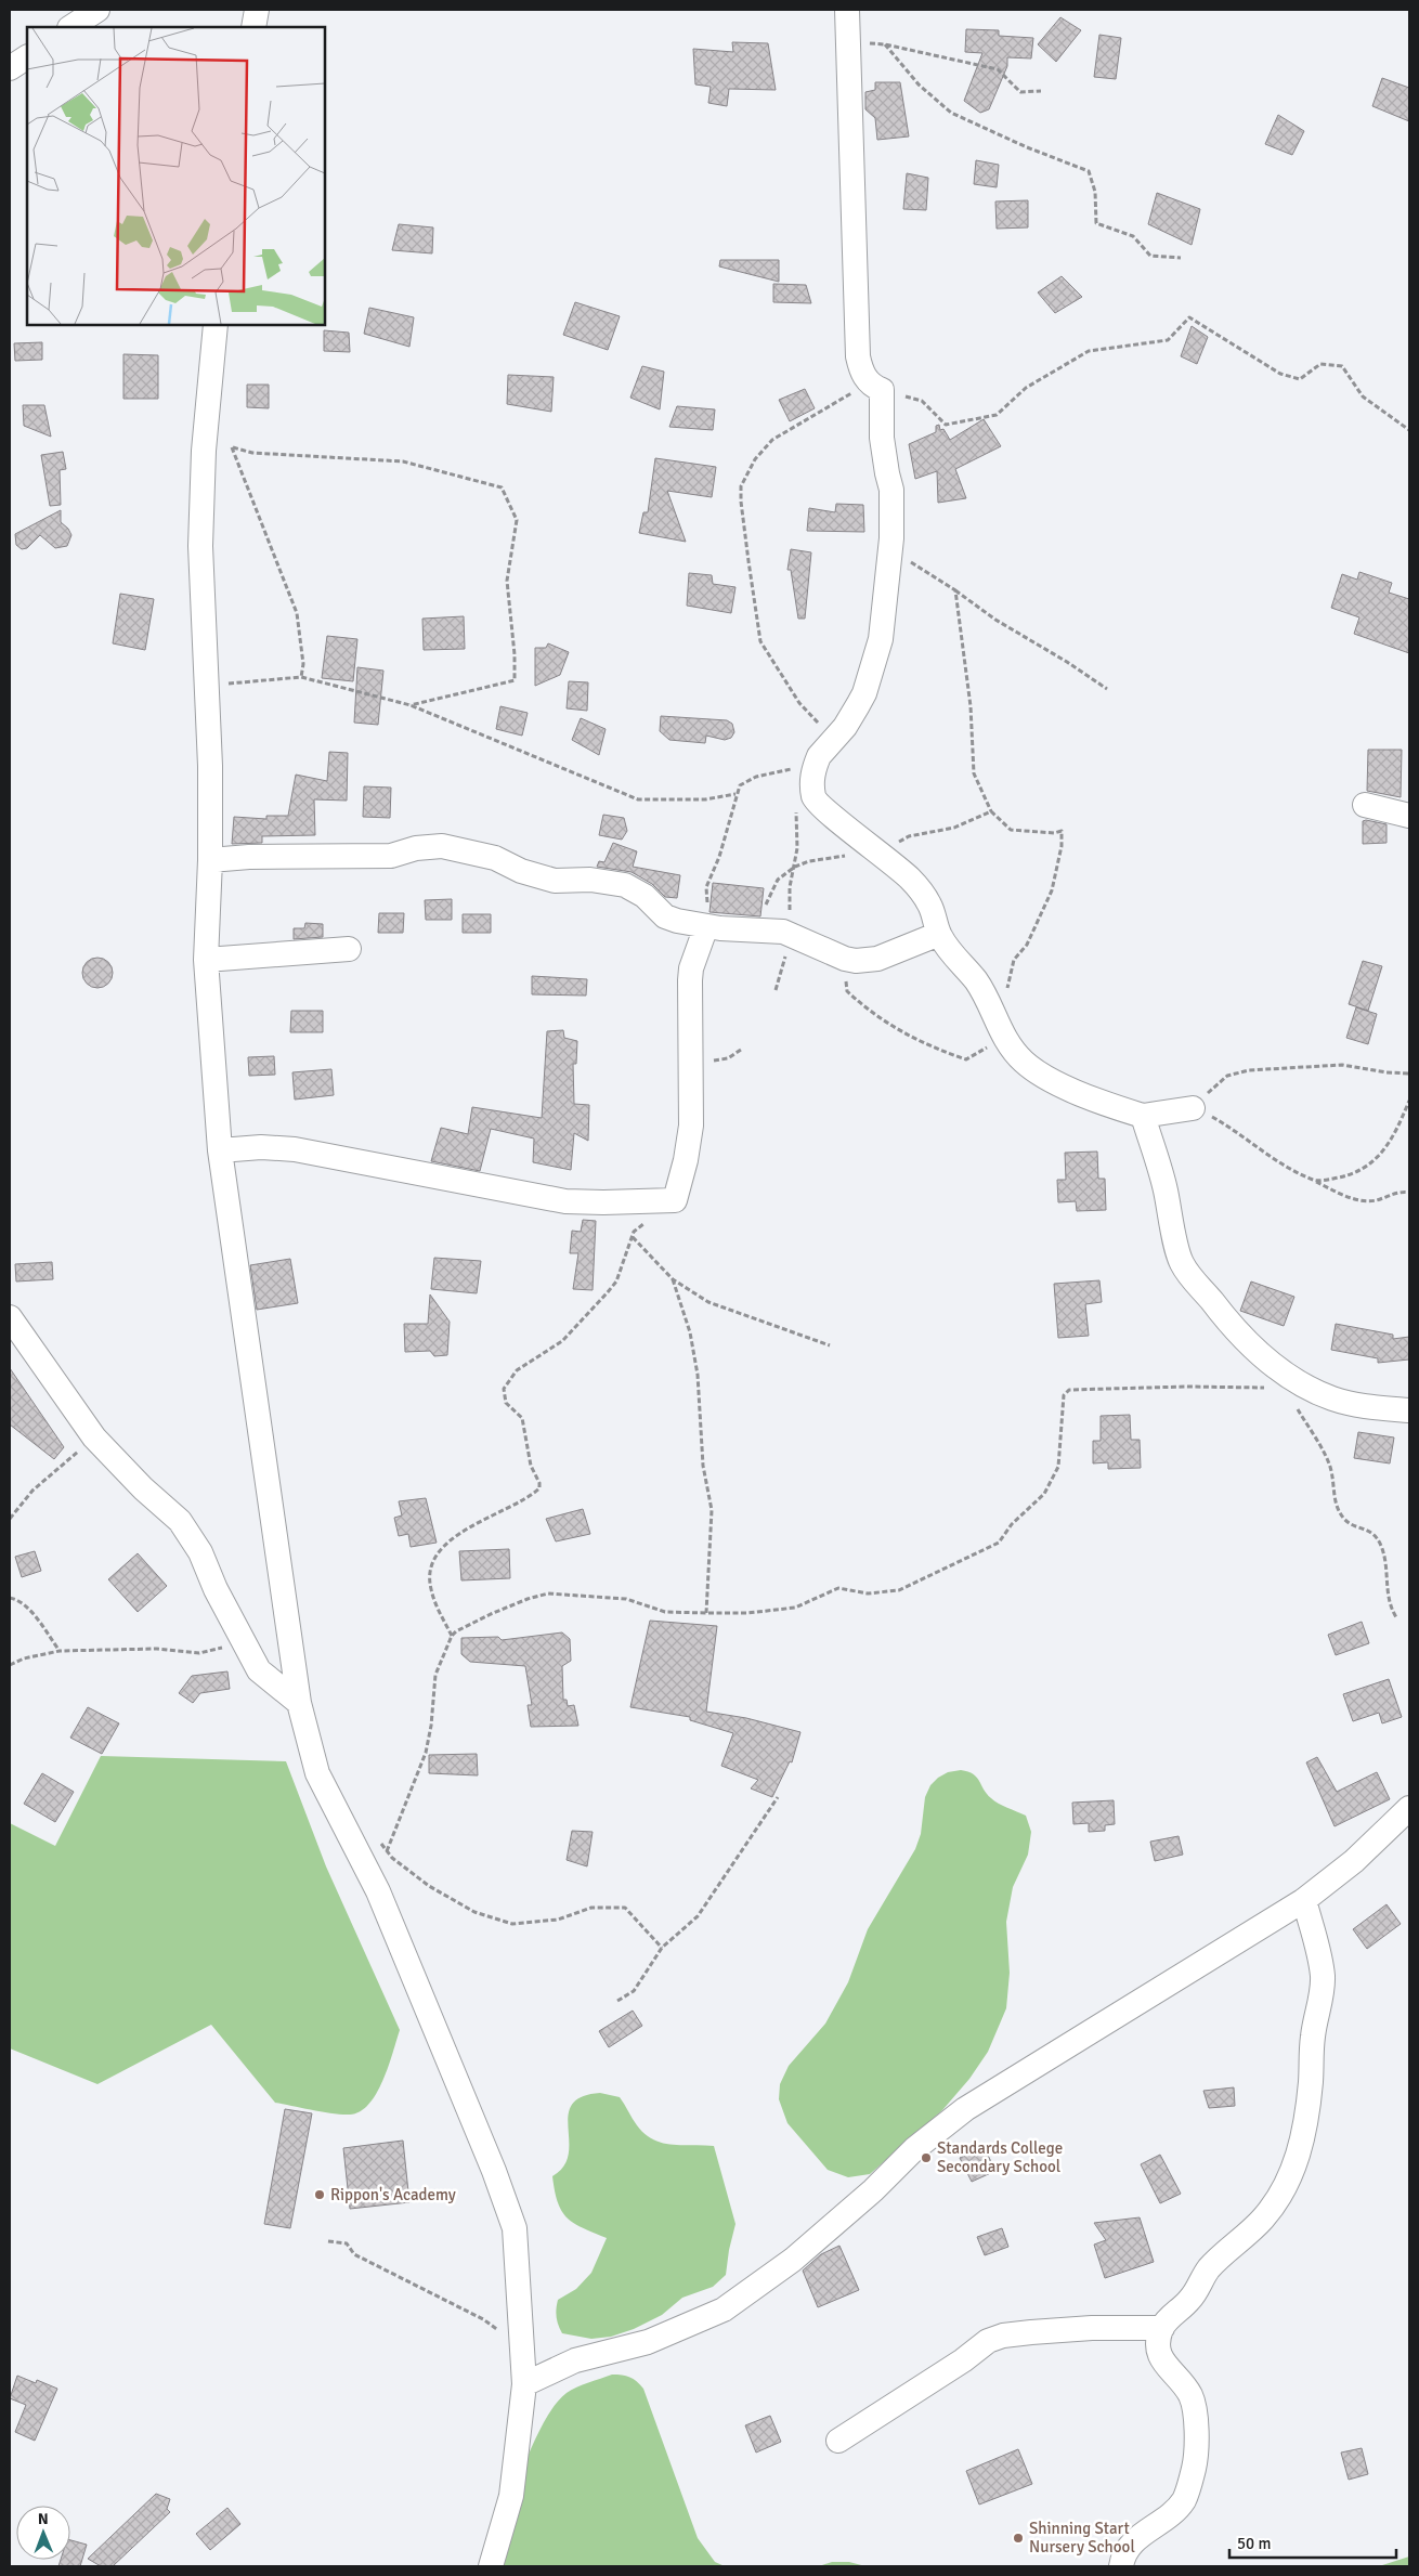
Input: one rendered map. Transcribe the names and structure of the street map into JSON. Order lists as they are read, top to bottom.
{
  "places": ["Standards College Secondary School", "Rippon's Academy", "Shinning Start Nursery School"],
  "scale_bar": "50 m",
  "north": "top"
}
